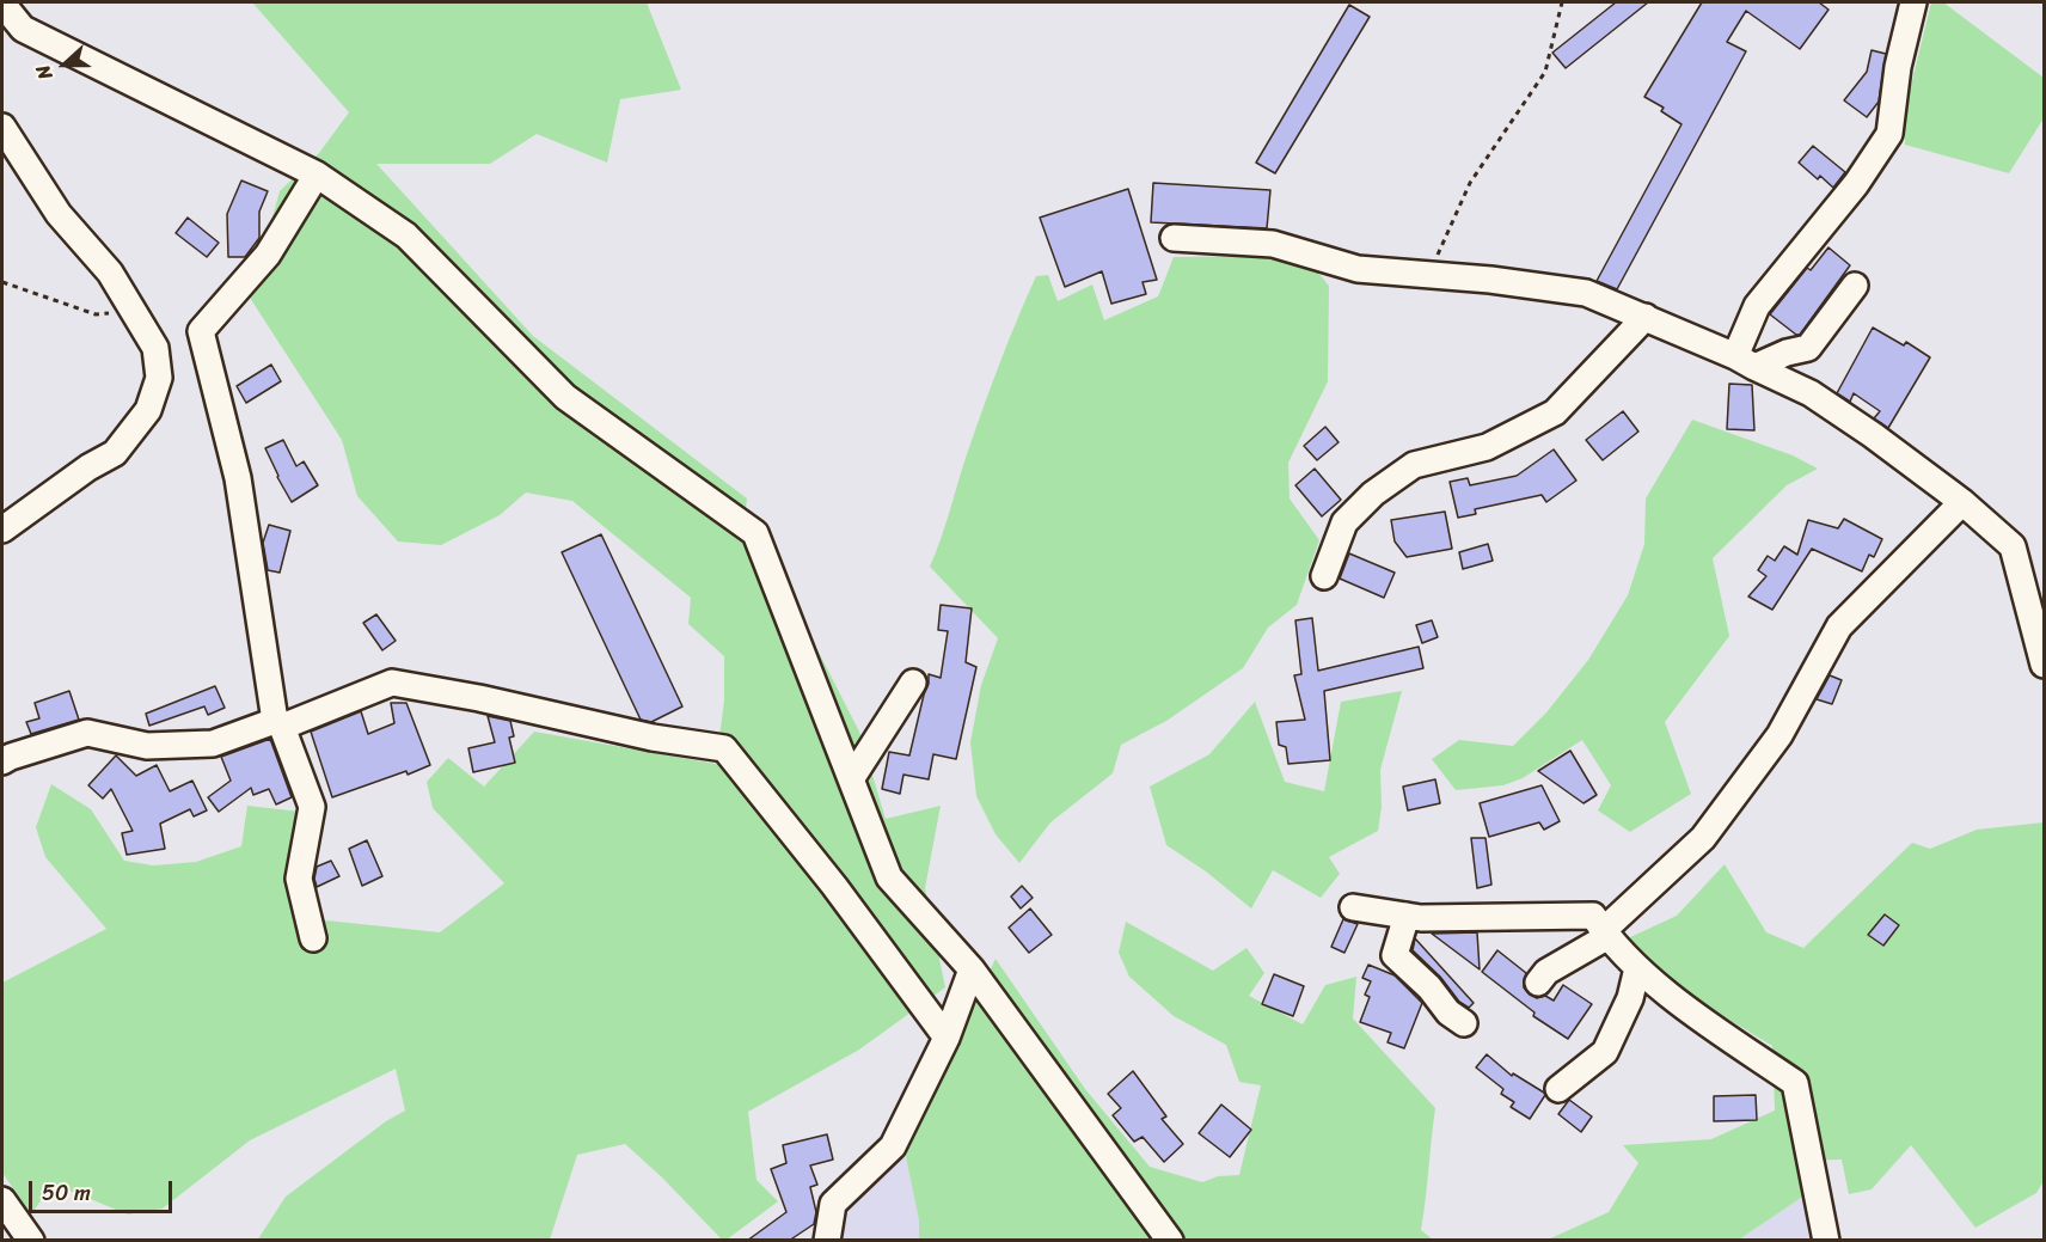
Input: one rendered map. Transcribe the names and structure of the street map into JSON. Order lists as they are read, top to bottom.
{
  "scale_bar": "50 m",
  "north": "left"
}
